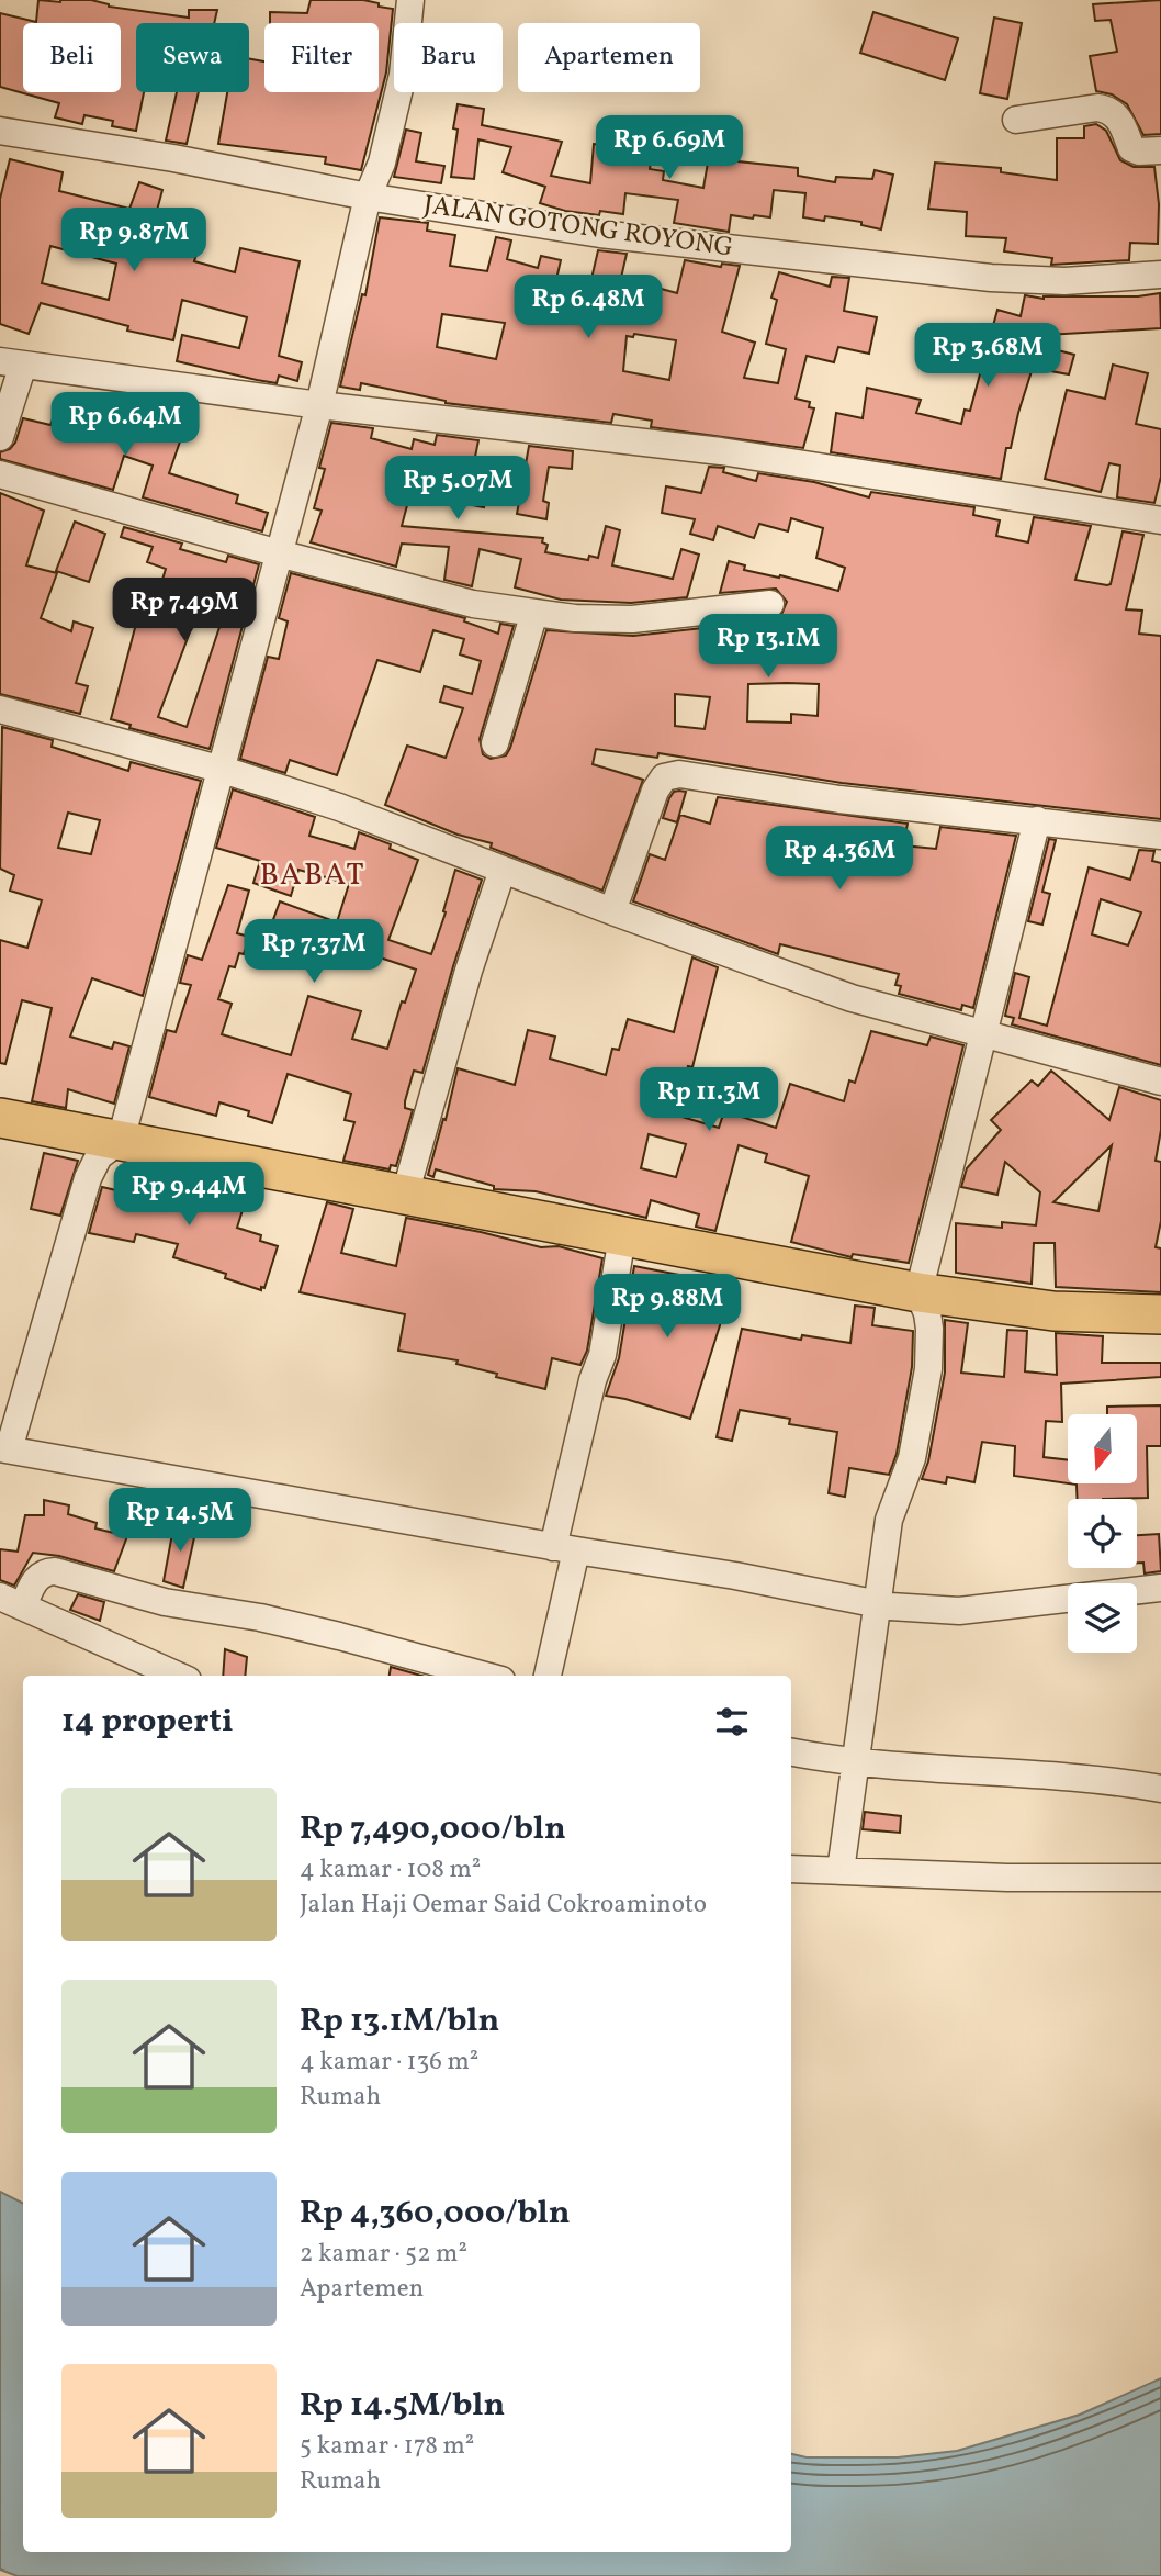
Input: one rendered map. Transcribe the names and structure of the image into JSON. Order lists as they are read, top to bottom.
{
  "streets": {
    "street": ["JALAN GOTONG ROYONG"]
  },
  "districts": ["BABAT"],
  "north": "bottom",
  "page": {
    "chip": [
      "Beli",
      "Sewa",
      "Filter",
      "Baru",
      "Apartemen"
    ],
    "price": [
      "Rp 6.69M",
      "Rp 9.87M",
      "Rp 6.48M",
      "Rp 3.68M",
      "Rp 6.64M",
      "Rp 5.07M",
      "Rp 7.49M",
      "Rp 13.1M",
      "Rp 4.36M",
      "Rp 7.37M",
      "Rp 11.3M",
      "Rp 9.44M",
      "Rp 9.88M",
      "Rp 14.5M"
    ],
    "heading": "14 properti",
    "list": [
      {
        "name": "Rp 7,490,000/bln",
        "note": "4 kamar · 108 m² · Jalan Haji Oemar Said Cokroaminoto"
      },
      {
        "name": "Rp 13.1M/bln",
        "note": "4 kamar · 136 m² · Rumah"
      },
      {
        "name": "Rp 4,360,000/bln",
        "note": "2 kamar · 52 m² · Apartemen"
      },
      {
        "name": "Rp 14.5M/bln",
        "note": "5 kamar · 178 m² · Rumah"
      }
    ]
  }
}
